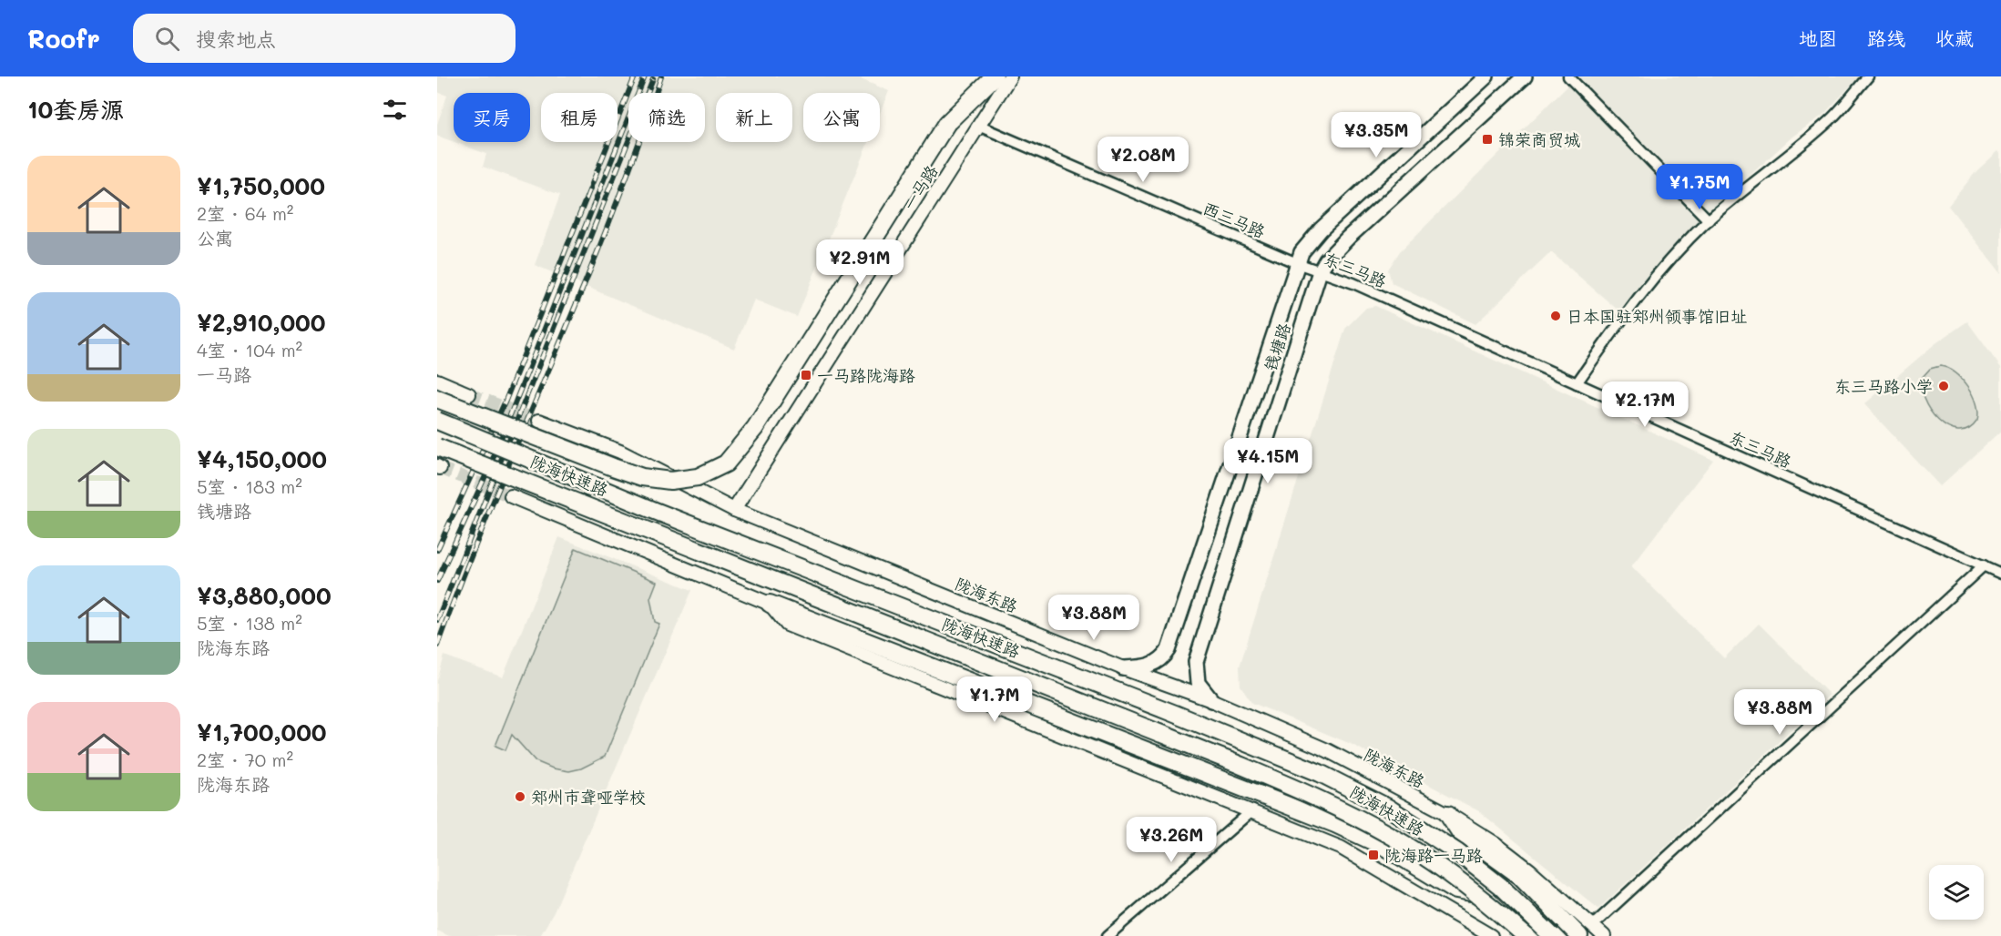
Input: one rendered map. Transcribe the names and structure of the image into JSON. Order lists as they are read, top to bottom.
{
  "streets": {
    "highway": ["陇海快速路"],
    "main road": ["钱塘路"],
    "street": [
      "一马路",
      "西三马路",
      "东三马路",
      "陇海东路"
    ]
  },
  "crossings": [
    ["一马路", "西三马路"],
    ["一马路", "陇海东路"],
    ["西三马路", "东三马路"],
    ["西三马路", "钱塘路"],
    ["东三马路", "钱塘路"],
    ["钱塘路", "陇海东路"]
  ],
  "places": {
    "transit": ["锦荣商贸城", "一马路陇海路", "陇海路一马路"],
    "other": ["日本国驻郑州领事馆旧址", "东三马路小学", "郑州市聋哑学校"]
  },
  "page": {
    "header": "Roofr",
    "search": "搜索地点",
    "nav": ["地图", "路线", "收藏"],
    "heading": "10套房源",
    "chip": [
      "买房",
      "租房",
      "筛选",
      "新上",
      "公寓"
    ],
    "price": [
      "¥3.35M",
      "¥2.08M",
      "¥1.75M",
      "¥2.91M",
      "¥2.17M",
      "¥4.15M",
      "¥3.88M",
      "¥1.7M",
      "¥3.88M",
      "¥3.26M"
    ],
    "list": [
      {
        "name": "¥1,750,000",
        "note": "2室 · 64 m² · 公寓"
      },
      {
        "name": "¥2,910,000",
        "note": "4室 · 104 m² · 一马路"
      },
      {
        "name": "¥4,150,000",
        "note": "5室 · 183 m² · 钱塘路"
      },
      {
        "name": "¥3,880,000",
        "note": "5室 · 138 m² · 陇海东路"
      },
      {
        "name": "¥1,700,000",
        "note": "2室 · 70 m² · 陇海东路"
      }
    ]
  }
}
